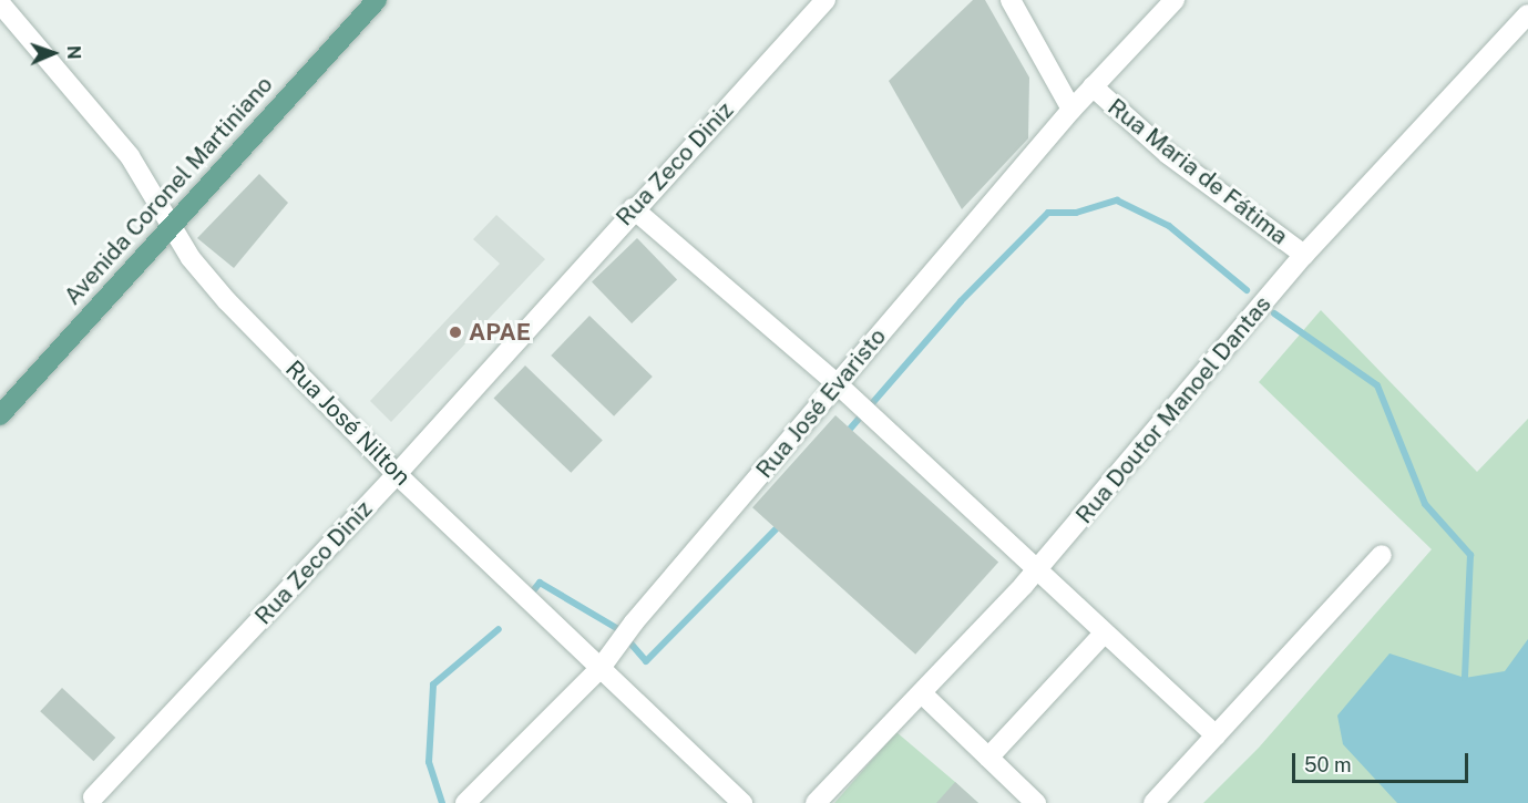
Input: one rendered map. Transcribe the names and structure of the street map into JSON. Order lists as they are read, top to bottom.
{
  "streets": {
    "main road": ["Avenida Coronel Martiniano"],
    "street": [
      "Rua Zeco Diniz",
      "Rua Maria de Fátima",
      "Rua José Evaristo",
      "Rua Doutor Manoel Dantas",
      "Rua José Nilton"
    ]
  },
  "crossings": [
    ["Rua Zeco Diniz", "Rua José Nilton"],
    ["Rua Maria de Fátima", "Rua José Evaristo"],
    ["Rua Maria de Fátima", "Rua Doutor Manoel Dantas"],
    ["Avenida Coronel Martiniano", "Rua José Nilton"],
    ["Rua José Evaristo", "Rua José Nilton"]
  ],
  "places": ["APAE"],
  "scale_bar": "50 m",
  "north": "right"
}
